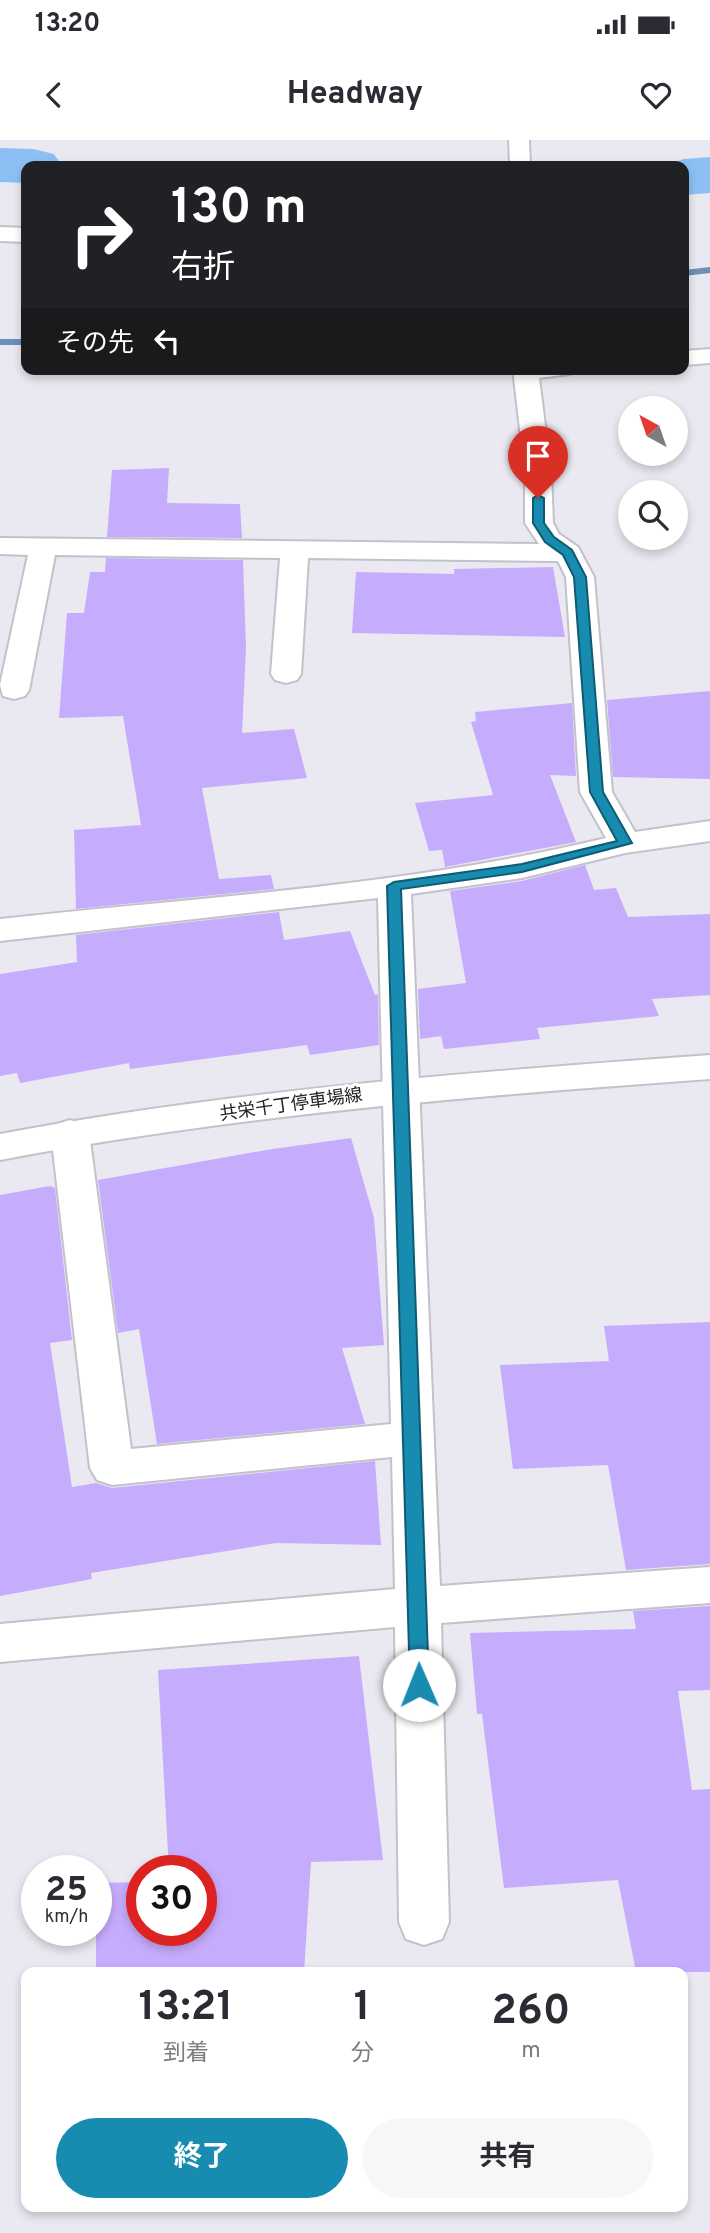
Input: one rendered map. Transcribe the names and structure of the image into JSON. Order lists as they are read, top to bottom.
{
  "streets": {
    "street": ["共栄千丁停車場線"]
  },
  "north": "top left",
  "page": {
    "status": "13:20",
    "header": "Headway",
    "turn": ["130 m", "右折"],
    "then": "その先",
    "speed": "25 km/h",
    "limit": "30",
    "eta": [
      "13:21",
      "到着",
      "1",
      "分",
      "260",
      "m"
    ],
    "buttons": ["終了", "共有"]
  }
}
